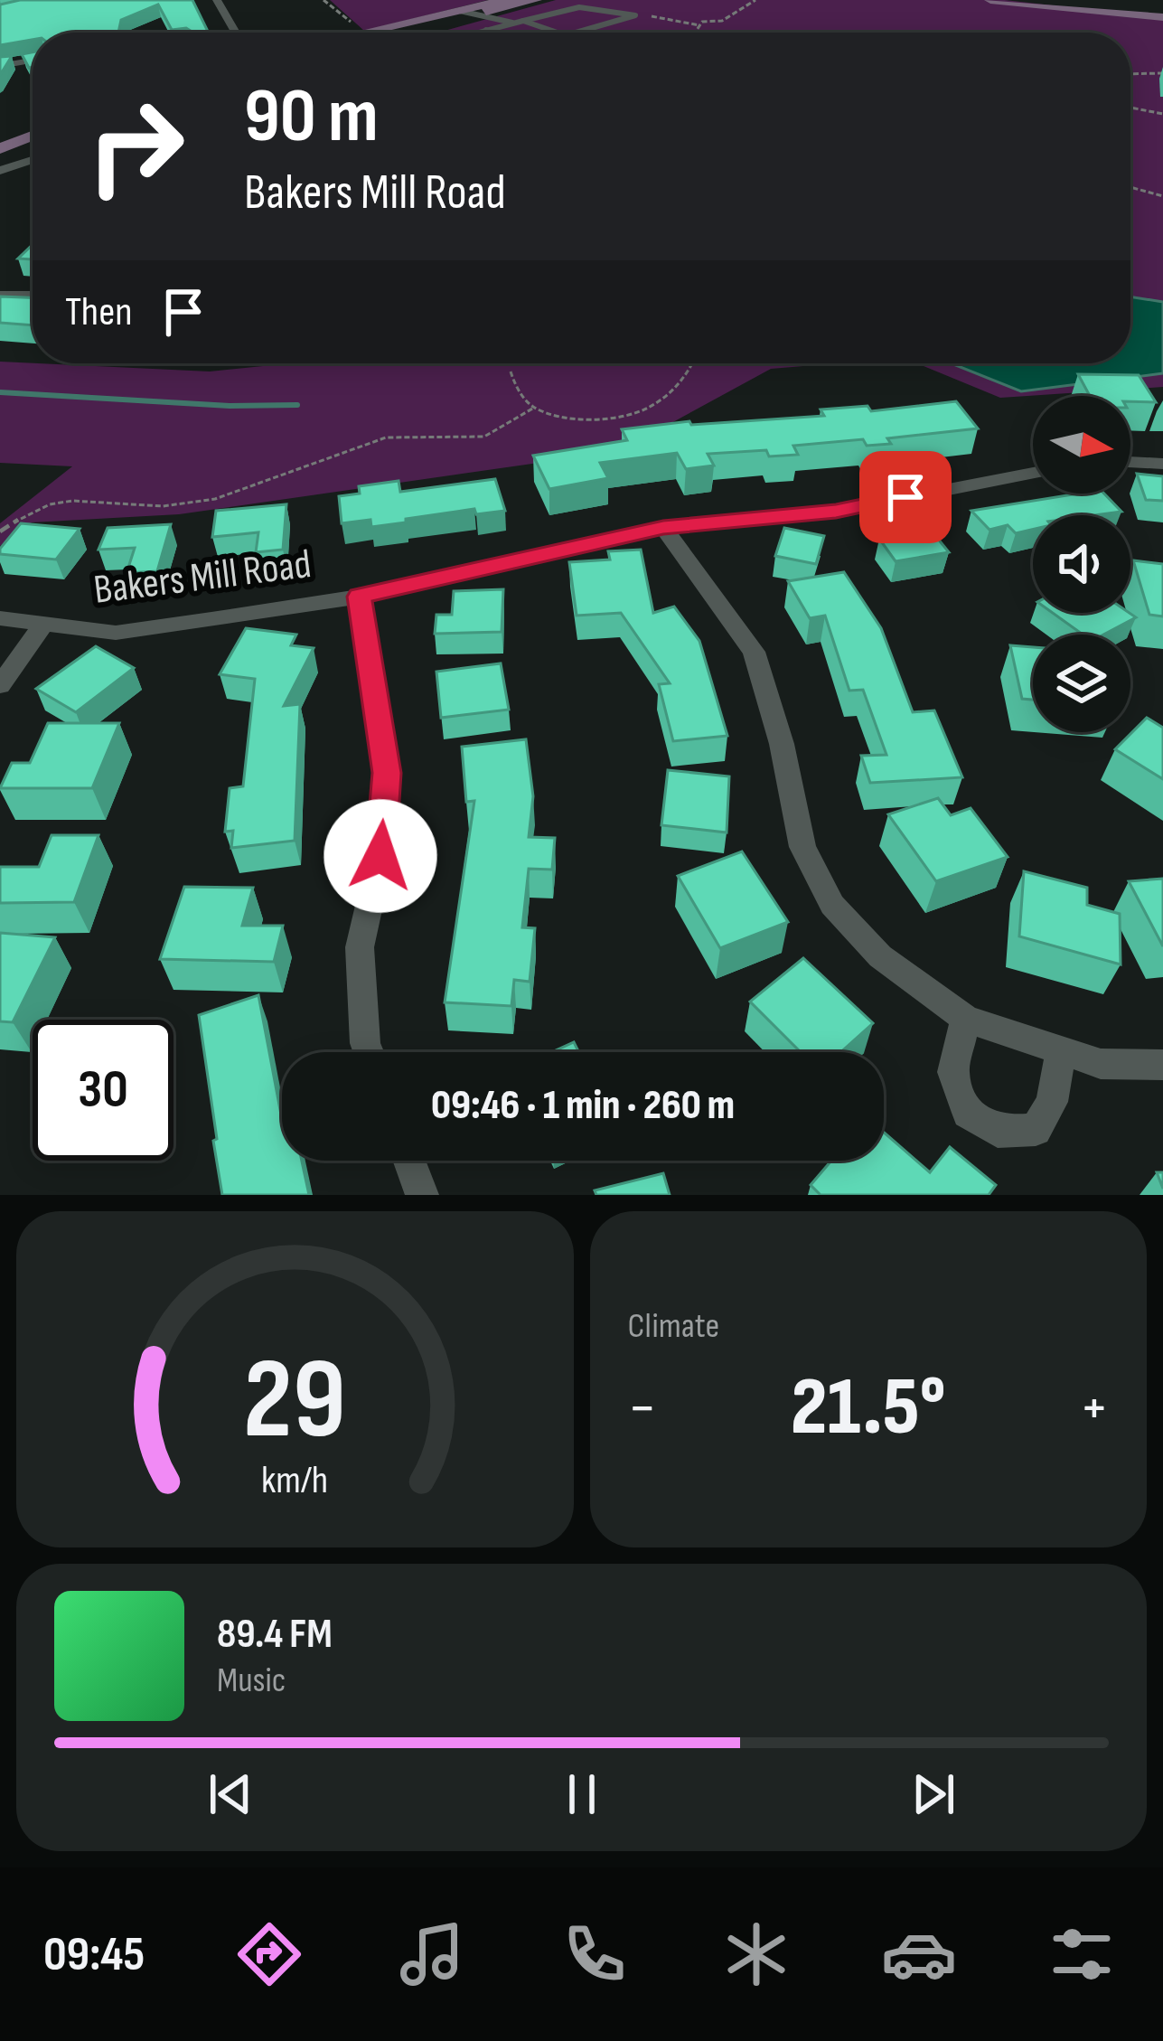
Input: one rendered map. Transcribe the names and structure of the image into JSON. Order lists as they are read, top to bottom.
{
  "streets": {
    "street": ["Bakers Mill Road"]
  },
  "north": "right",
  "page": {
    "turn": ["90 m", "Bakers Mill Road"],
    "then": "Then",
    "limit": "30",
    "trip": "09:46 · 1 min · 260 m",
    "tile": "Climate",
    "heat": ["−", "21.5°", "+"],
    "song": ["89.4 FM", "Music"],
    "tabs": "09:45",
    "gauge": ["29", "km/h"]
  }
}
